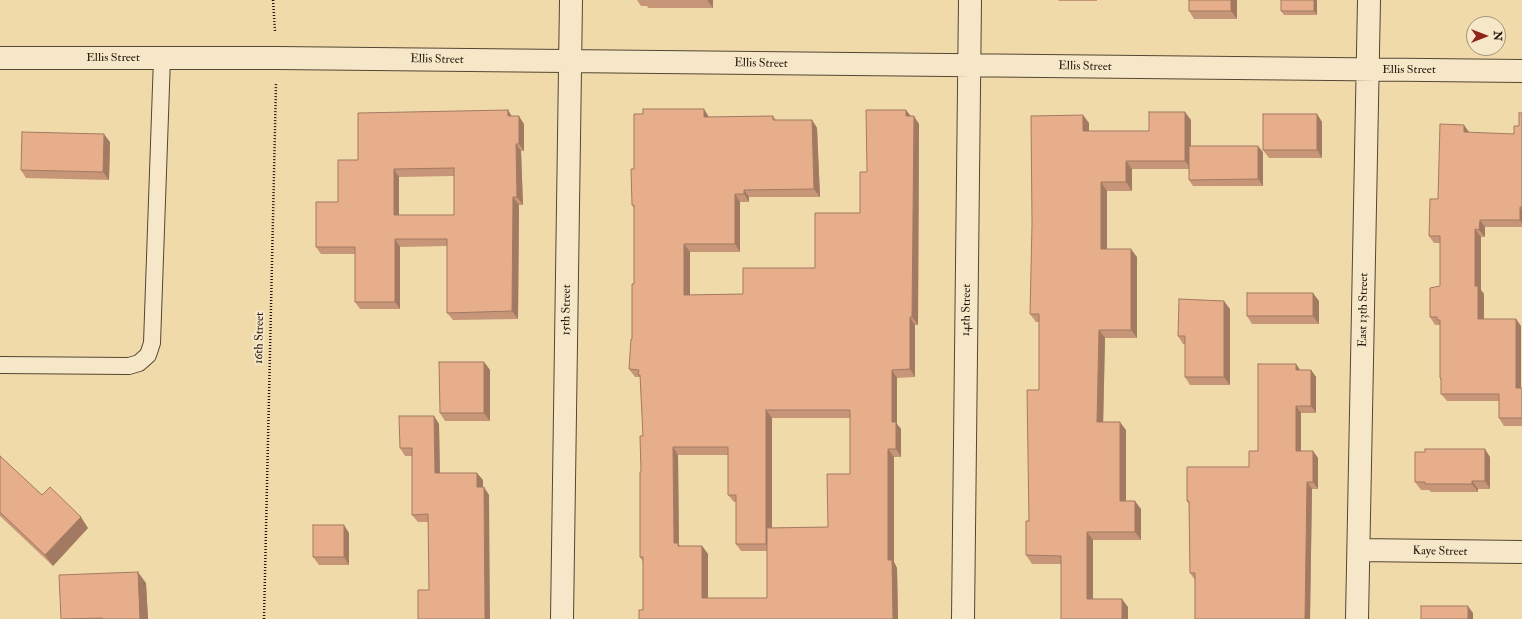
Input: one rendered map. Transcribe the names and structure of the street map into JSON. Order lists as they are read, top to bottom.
{
  "streets": {
    "street": [
      "Ellis Street",
      "15th Street",
      "14th Street",
      "East 13th Street",
      "Kaye Street"
    ],
    "path": ["16th Street"]
  },
  "crossings": [
    ["Ellis Street", "15th Street"],
    ["Ellis Street", "14th Street"],
    ["Ellis Street", "East 13th Street"],
    ["Ellis Street", "16th Street"],
    ["East 13th Street", "Kaye Street"]
  ],
  "north": "right"
}
